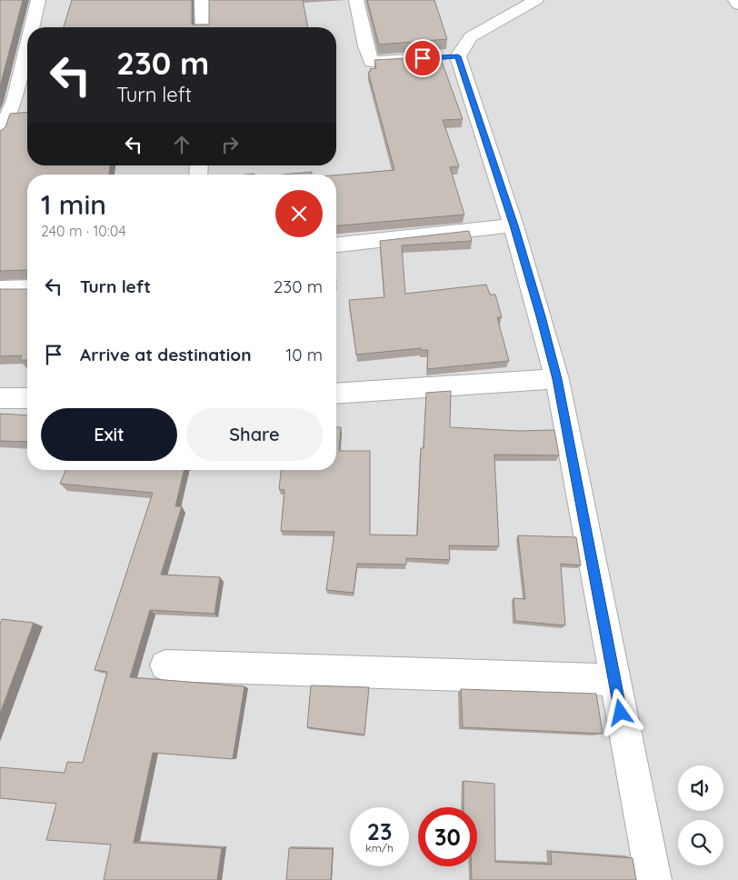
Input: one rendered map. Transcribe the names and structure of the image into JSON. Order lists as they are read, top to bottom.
{
  "page": {
    "turn": ["230 m", "Turn left"],
    "heading": ["1 min", "240 m · 10:04"],
    "list": [
      {
        "name": "Turn left",
        "value": "230 m"
      },
      {
        "name": "Arrive at destination",
        "value": "10 m"
      }
    ],
    "buttons": ["Exit", "Share"],
    "speed": "23 km/h",
    "limit": "30"
  }
}
